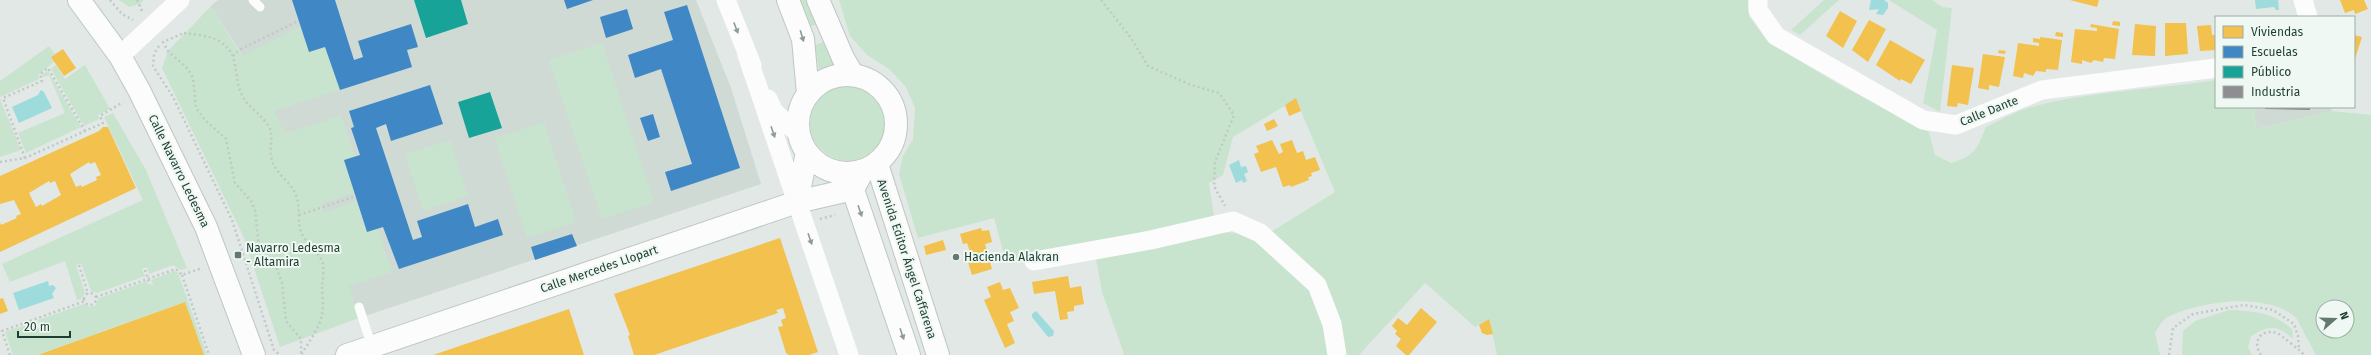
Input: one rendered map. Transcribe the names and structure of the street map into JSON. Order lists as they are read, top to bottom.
{
  "streets": {
    "main road": ["Calle Navarro Ledesma", "Avenida Editor Ángel Caffarena", "Calle Mercedes Llopart"],
    "street": ["Calle Dante"]
  },
  "crossings": [
    ["Avenida Editor Ángel Caffarena", "Calle Mercedes Llopart"]
  ],
  "places": {
    "transit": ["Navarro Ledesma - Altamira"],
    "other": ["Hacienda Alakran"]
  },
  "legend": [
    "Viviendas",
    "Escuelas",
    "Público",
    "Industria"
  ],
  "scale_bar": "20 m",
  "north": "right"
}
